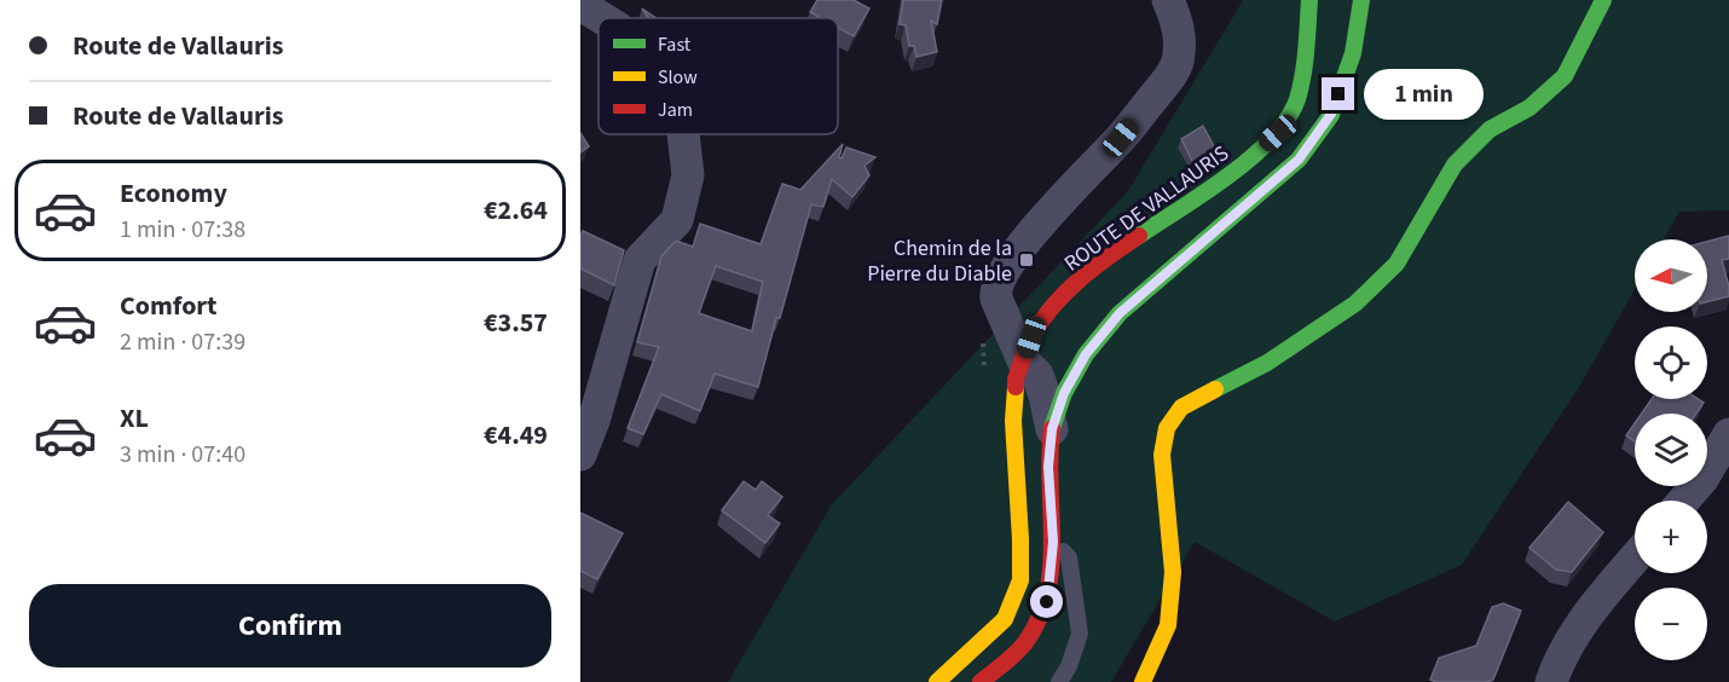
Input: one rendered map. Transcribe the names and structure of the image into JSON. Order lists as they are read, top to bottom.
{
  "streets": {
    "main road": ["ROUTE DE VALLAURIS"]
  },
  "places": {
    "transit": ["Chemin de la Pierre du Diable"]
  },
  "legend": ["Fast", "Slow", "Jam"],
  "north": "left",
  "page": {
    "banner": ["Route de Vallauris", "Route de Vallauris"],
    "bubble": "1 min",
    "list": [
      {
        "name": "Economy",
        "note": "1 min · 07:38",
        "value": "€2.64"
      },
      {
        "name": "Comfort",
        "note": "2 min · 07:39",
        "value": "€3.57"
      },
      {
        "name": "XL",
        "note": "3 min · 07:40",
        "value": "€4.49"
      }
    ],
    "map_buttons": ["+", "−"],
    "buttons": "Confirm"
  }
}
